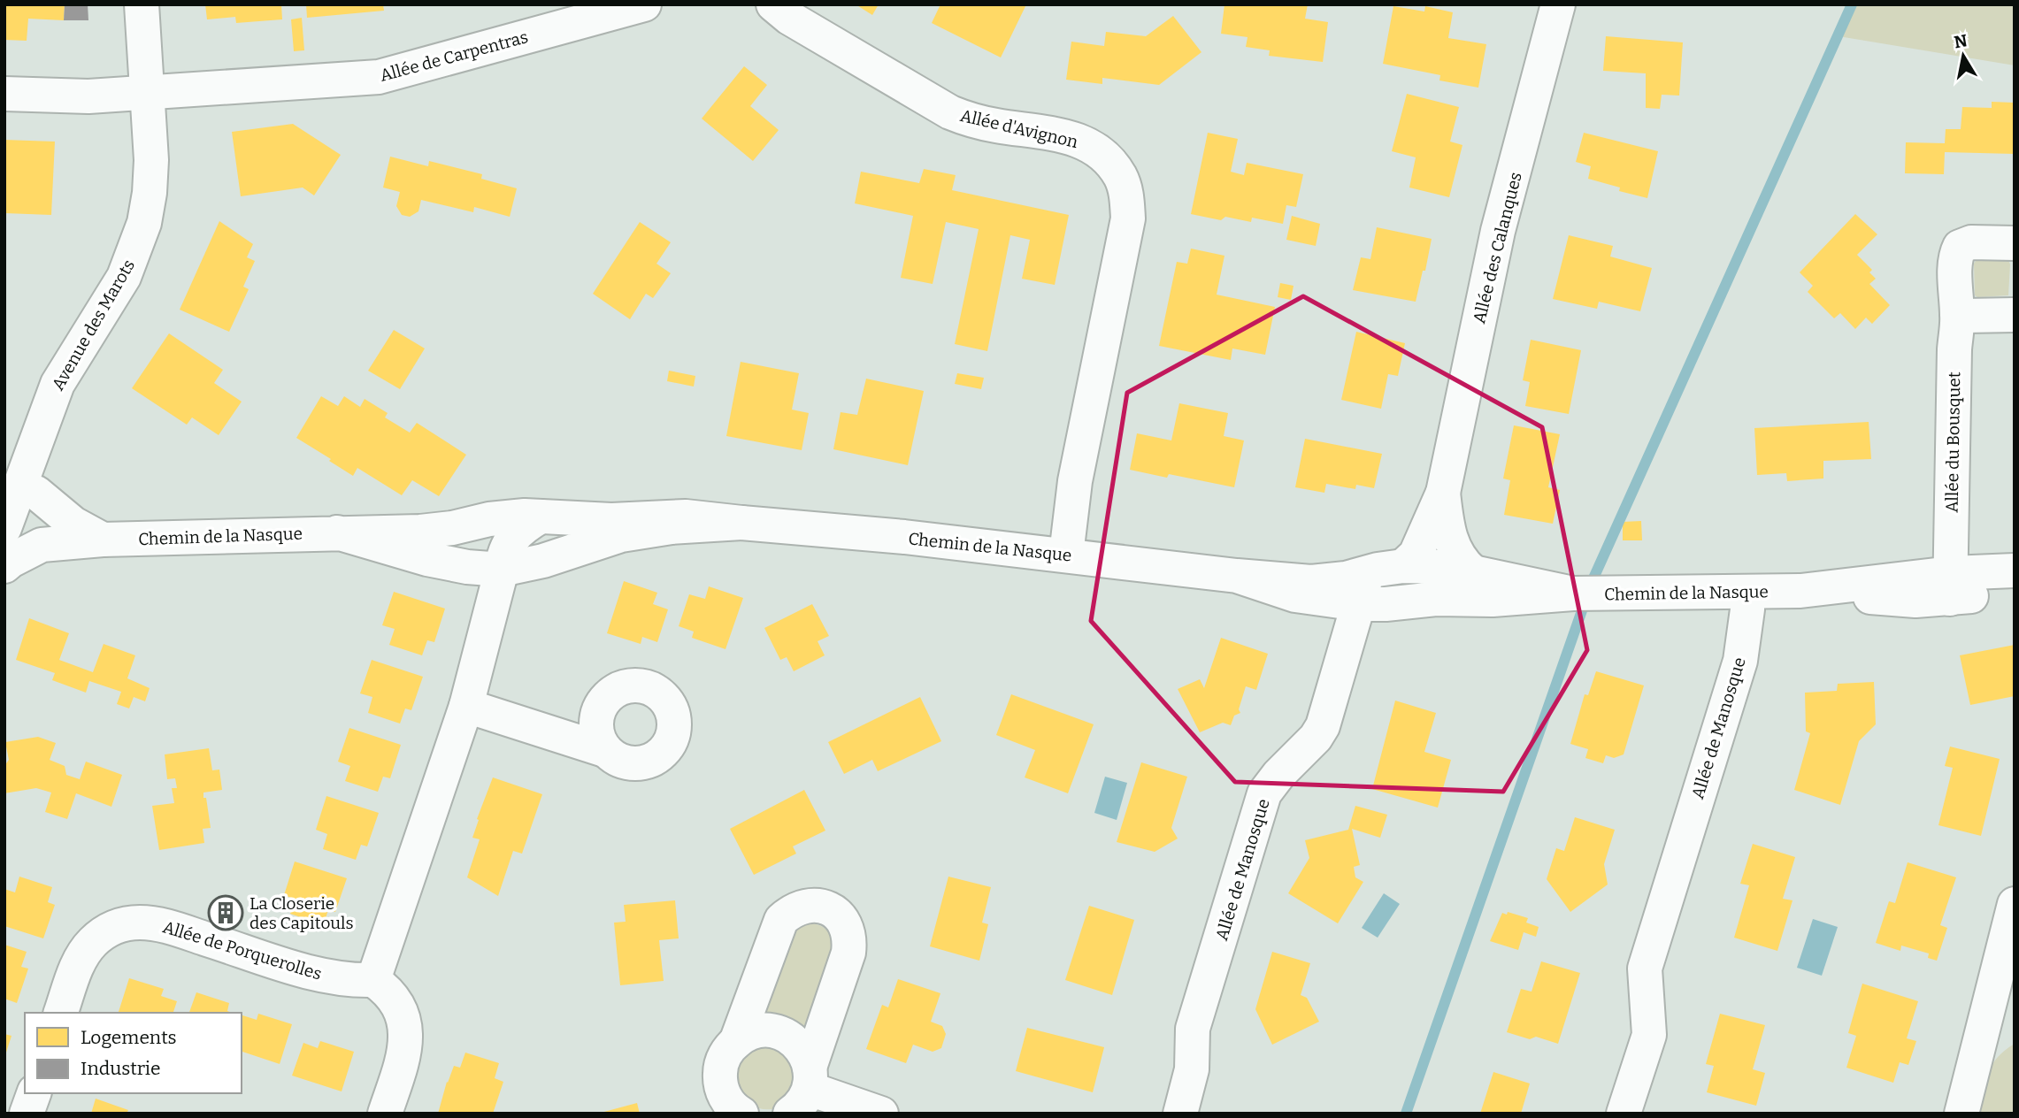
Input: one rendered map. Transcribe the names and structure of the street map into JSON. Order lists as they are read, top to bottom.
{
  "streets": {
    "street": [
      "Allée de Carpentras",
      "Allée d'Avignon",
      "Allée des Calanques",
      "Avenue des Marots",
      "Allée du Bousquet",
      "Chemin de la Nasque",
      "Allée de Manosque",
      "Allée de Porquerolles"
    ]
  },
  "crossings": [
    ["Allée de Carpentras", "Avenue des Marots"],
    ["Allée d'Avignon", "Chemin de la Nasque"],
    ["Allée des Calanques", "Chemin de la Nasque"],
    ["Allée du Bousquet", "Chemin de la Nasque"],
    ["Chemin de la Nasque", "Allée de Manosque"]
  ],
  "places": {
    "building": ["La Closerie des Capitouls"]
  },
  "legend": ["Logements", "Industrie"],
  "north": "top"
}
